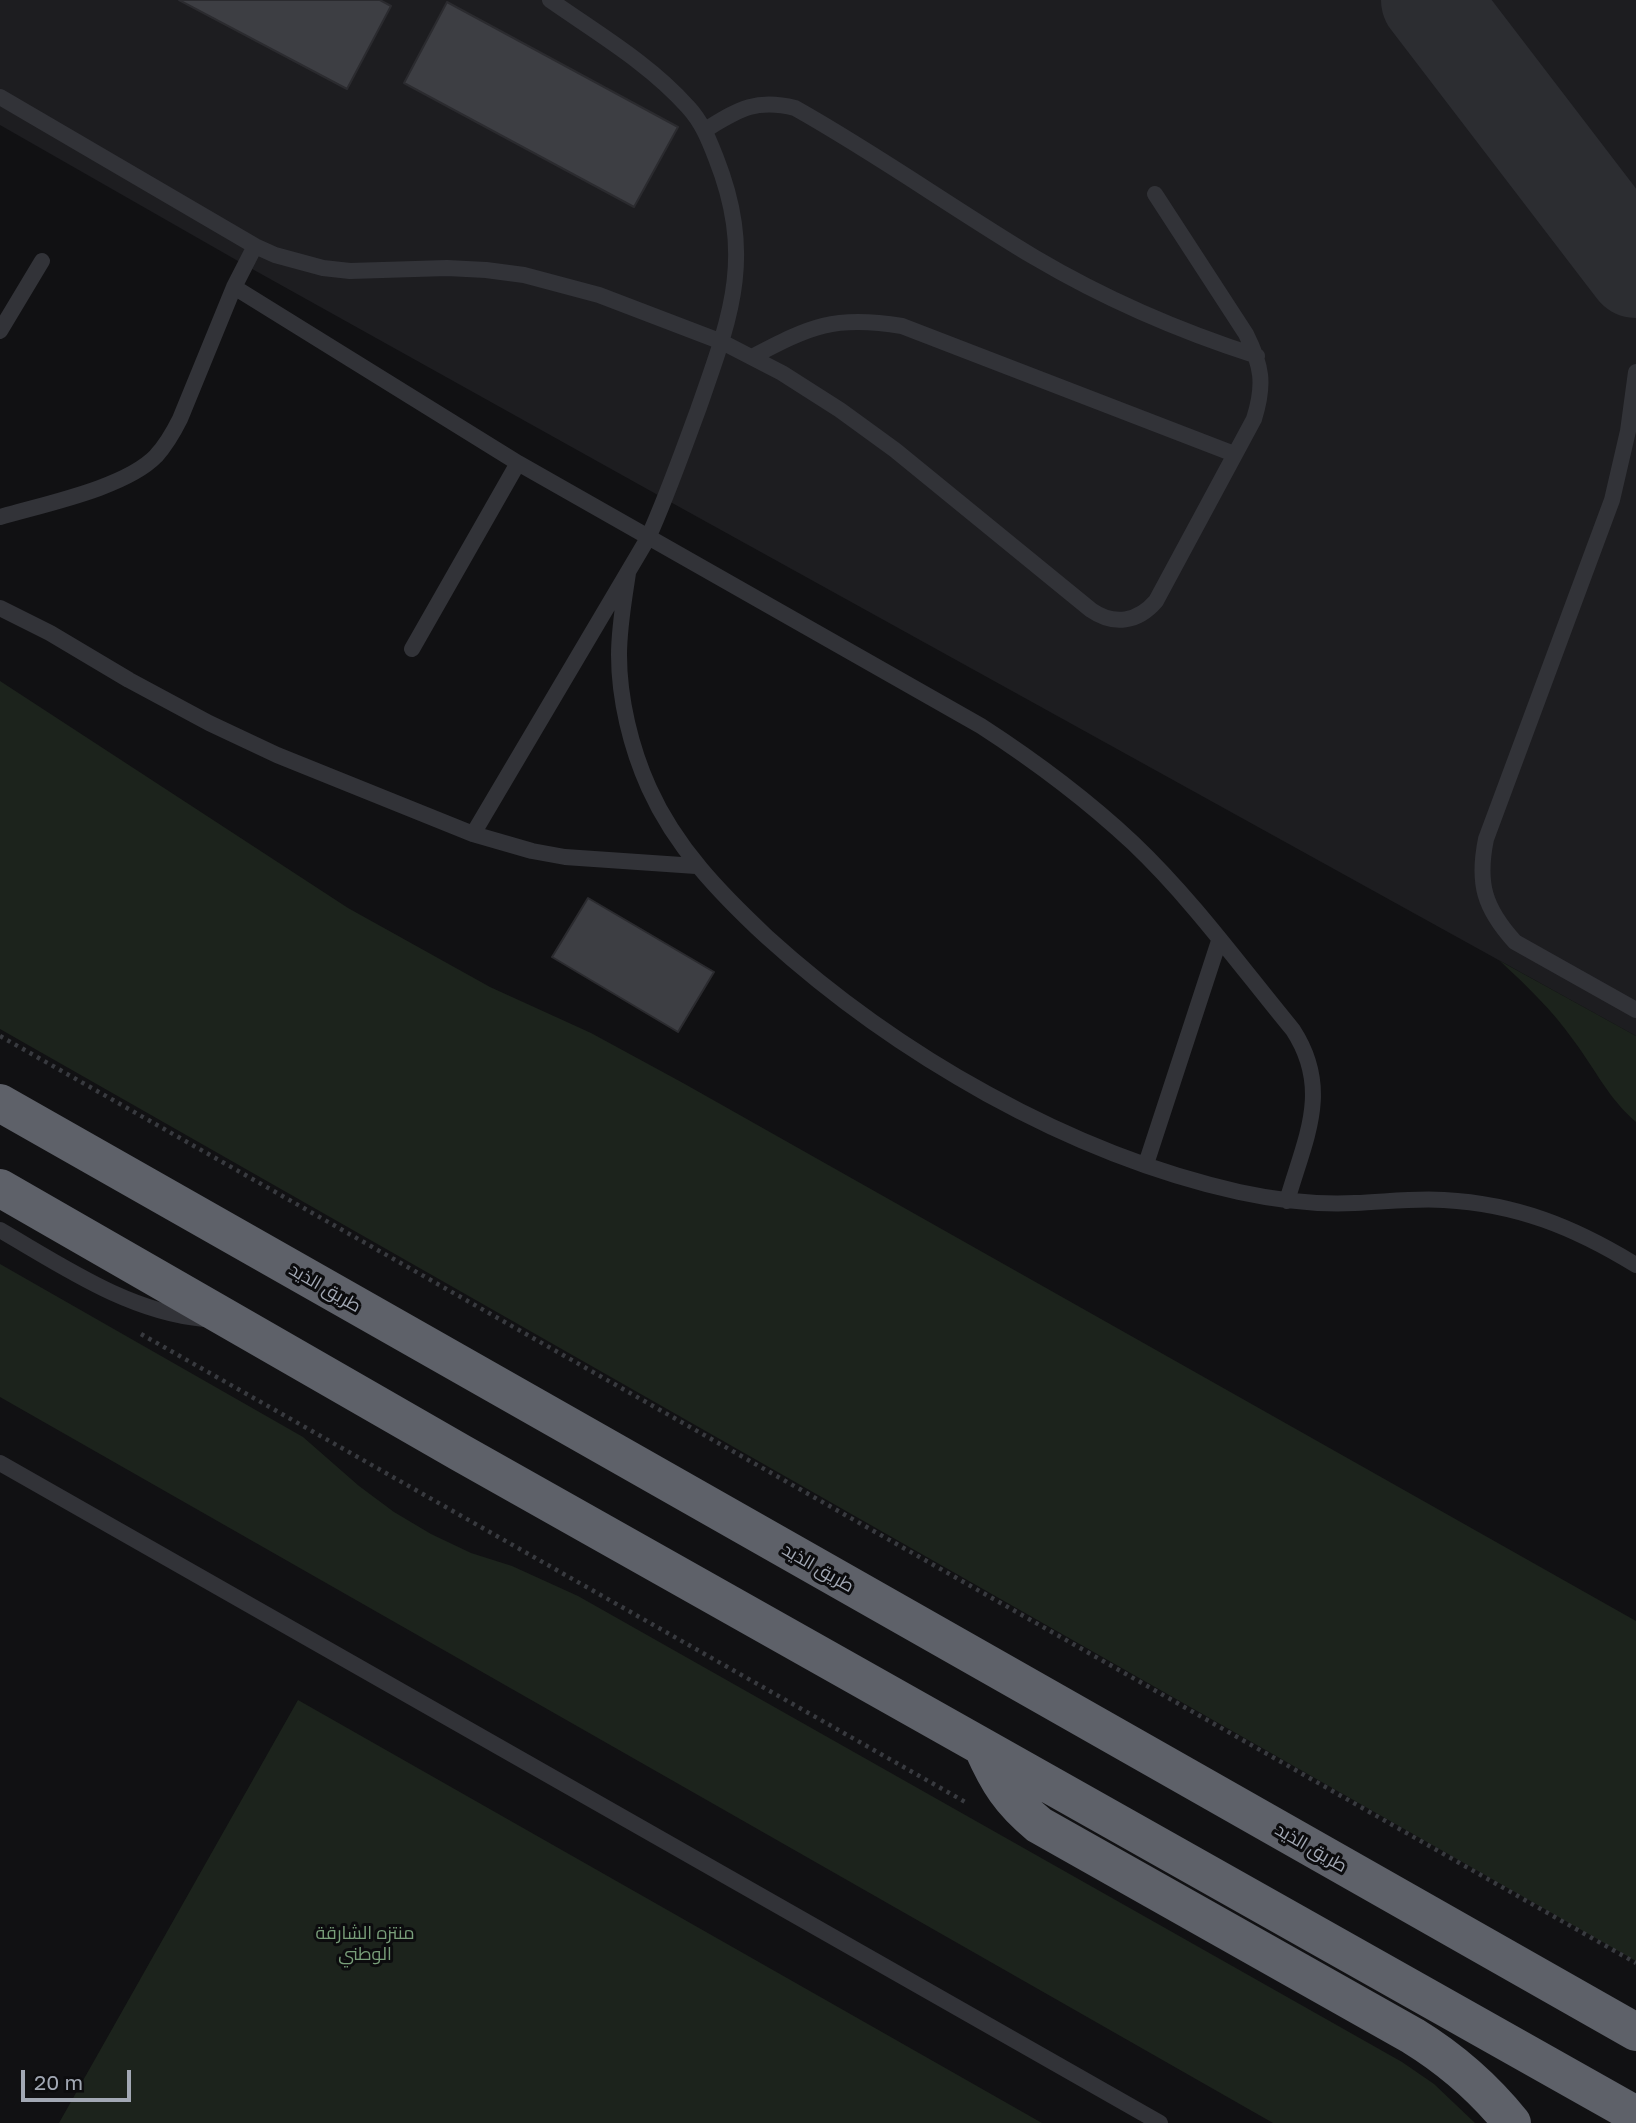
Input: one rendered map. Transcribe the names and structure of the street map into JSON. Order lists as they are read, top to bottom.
{
  "streets": {
    "highway": ["طريق الذيد"]
  },
  "parks": ["منتزه الشارقة الوطني"],
  "scale_bar": "20 m"
}
